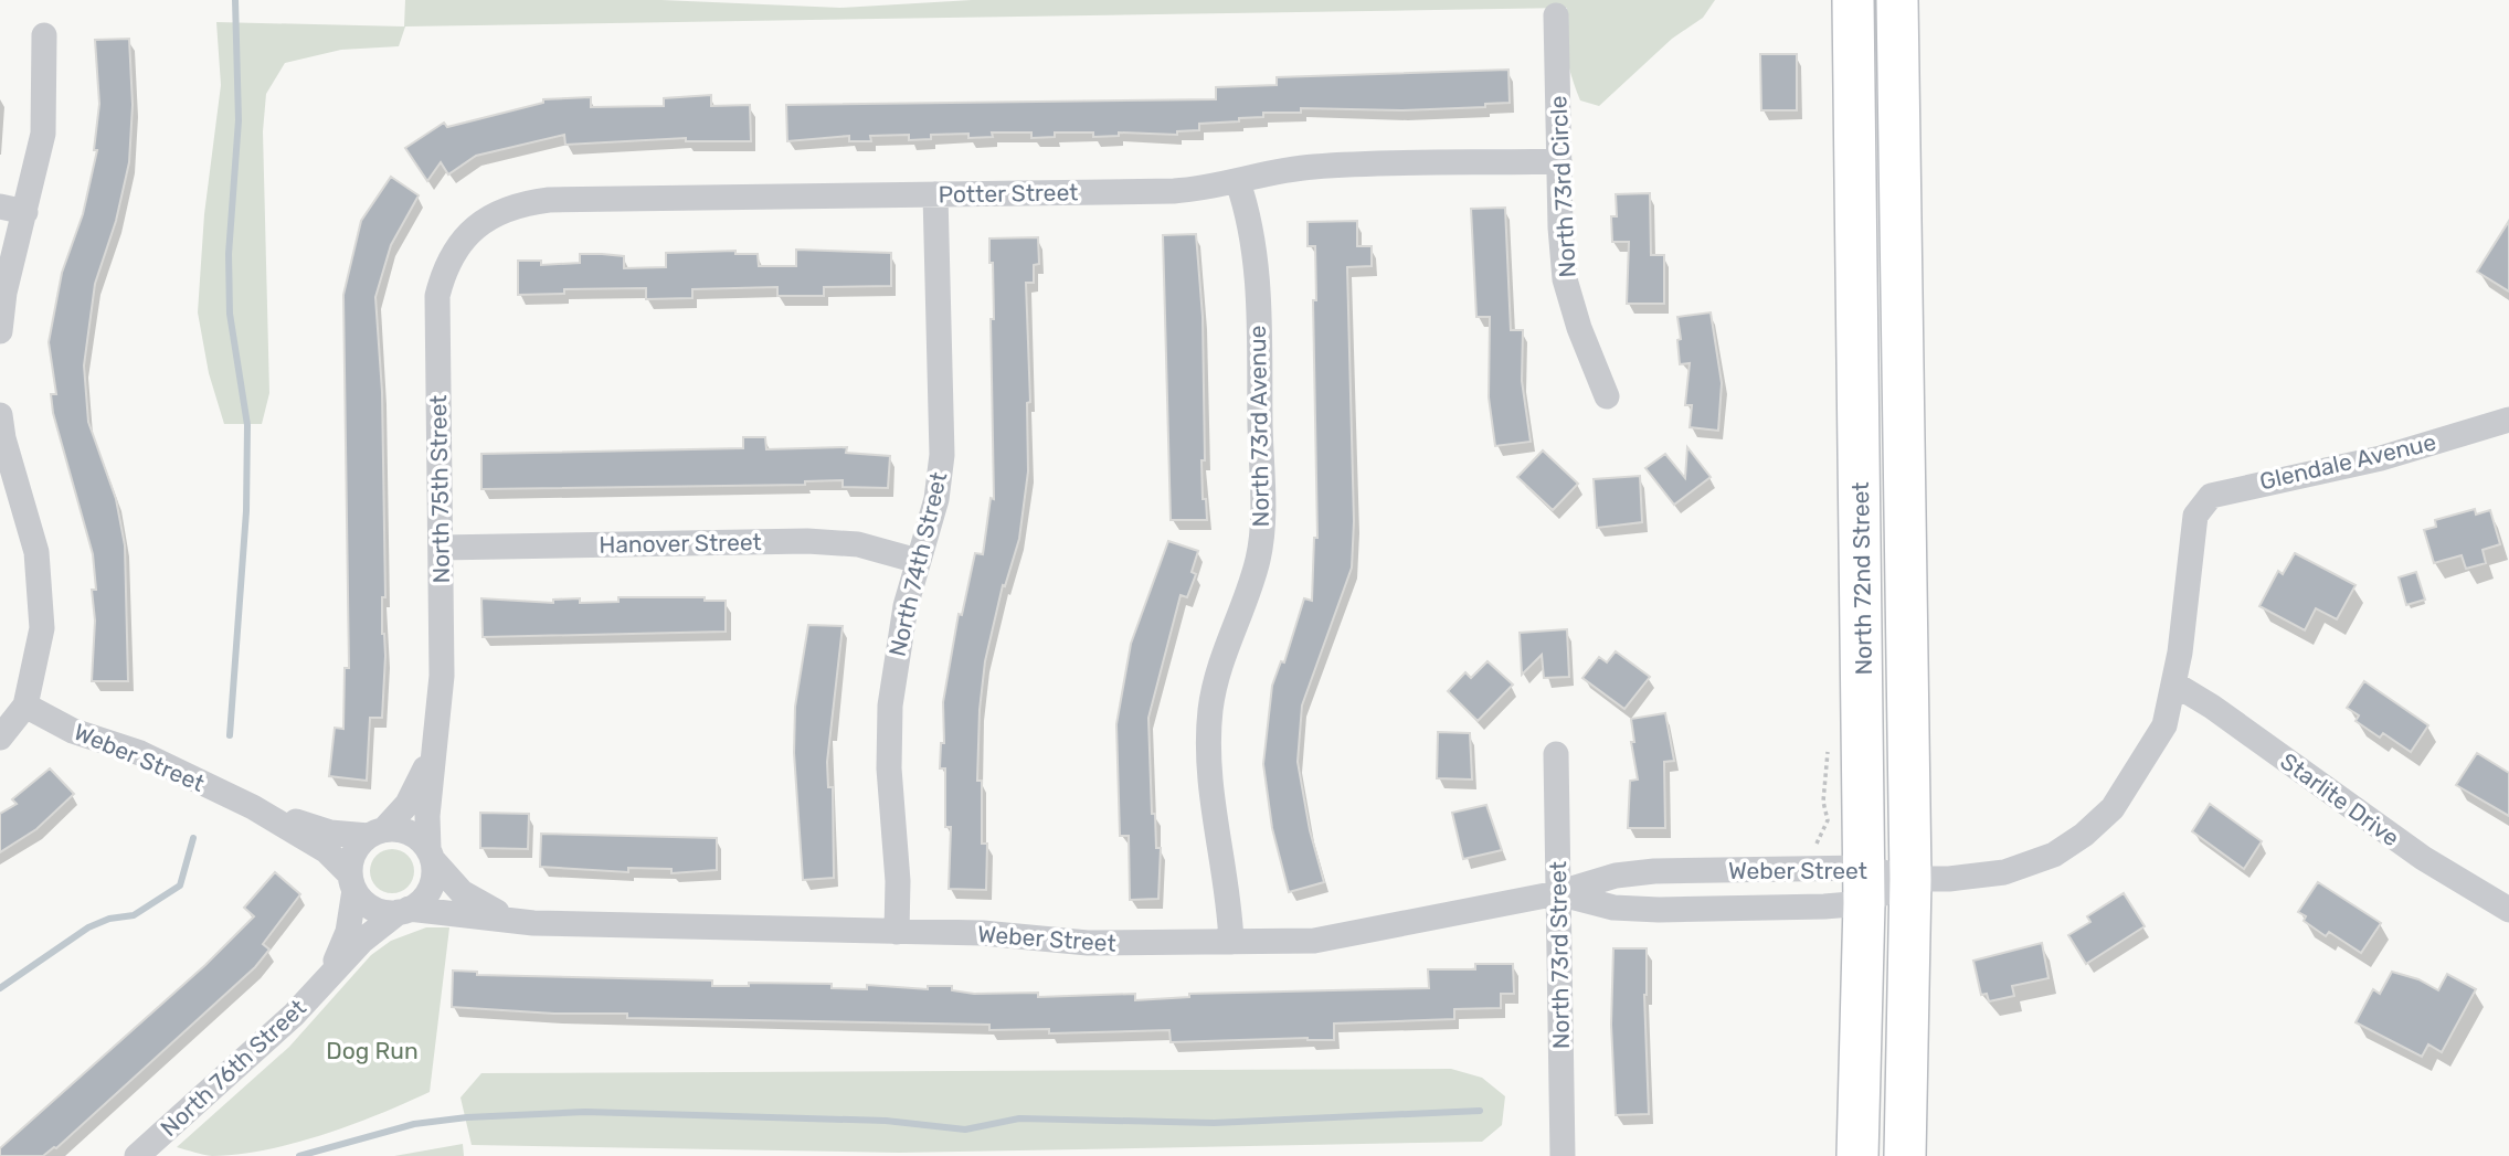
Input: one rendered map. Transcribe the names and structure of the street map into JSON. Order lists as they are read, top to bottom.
{
  "streets": {
    "main road": ["North 72nd Street"],
    "street": [
      "North 73rd Circle",
      "Potter Street",
      "North 73rd Avenue",
      "Glendale Avenue",
      "North 75th Street",
      "Hanover Street",
      "North 74th Street",
      "Weber Street",
      "Starlite Drive",
      "North 73rd Street",
      "North 76th Street"
    ]
  },
  "crossings": [
    ["North 73rd Circle", "Potter Street"],
    ["Potter Street", "North 73rd Avenue"],
    ["Potter Street", "North 75th Street"],
    ["Potter Street", "North 74th Street"],
    ["North 73rd Avenue", "Weber Street"],
    ["Glendale Avenue", "Starlite Drive"],
    ["North 75th Street", "Hanover Street"],
    ["North 75th Street", "Weber Street"],
    ["North 75th Street", "North 76th Street"],
    ["Hanover Street", "North 74th Street"],
    ["North 74th Street", "Weber Street"],
    ["North 72nd Street", "Weber Street"],
    ["Weber Street", "North 73rd Street"],
    ["Weber Street", "North 76th Street"]
  ],
  "parks": ["Dog Run"]
}
